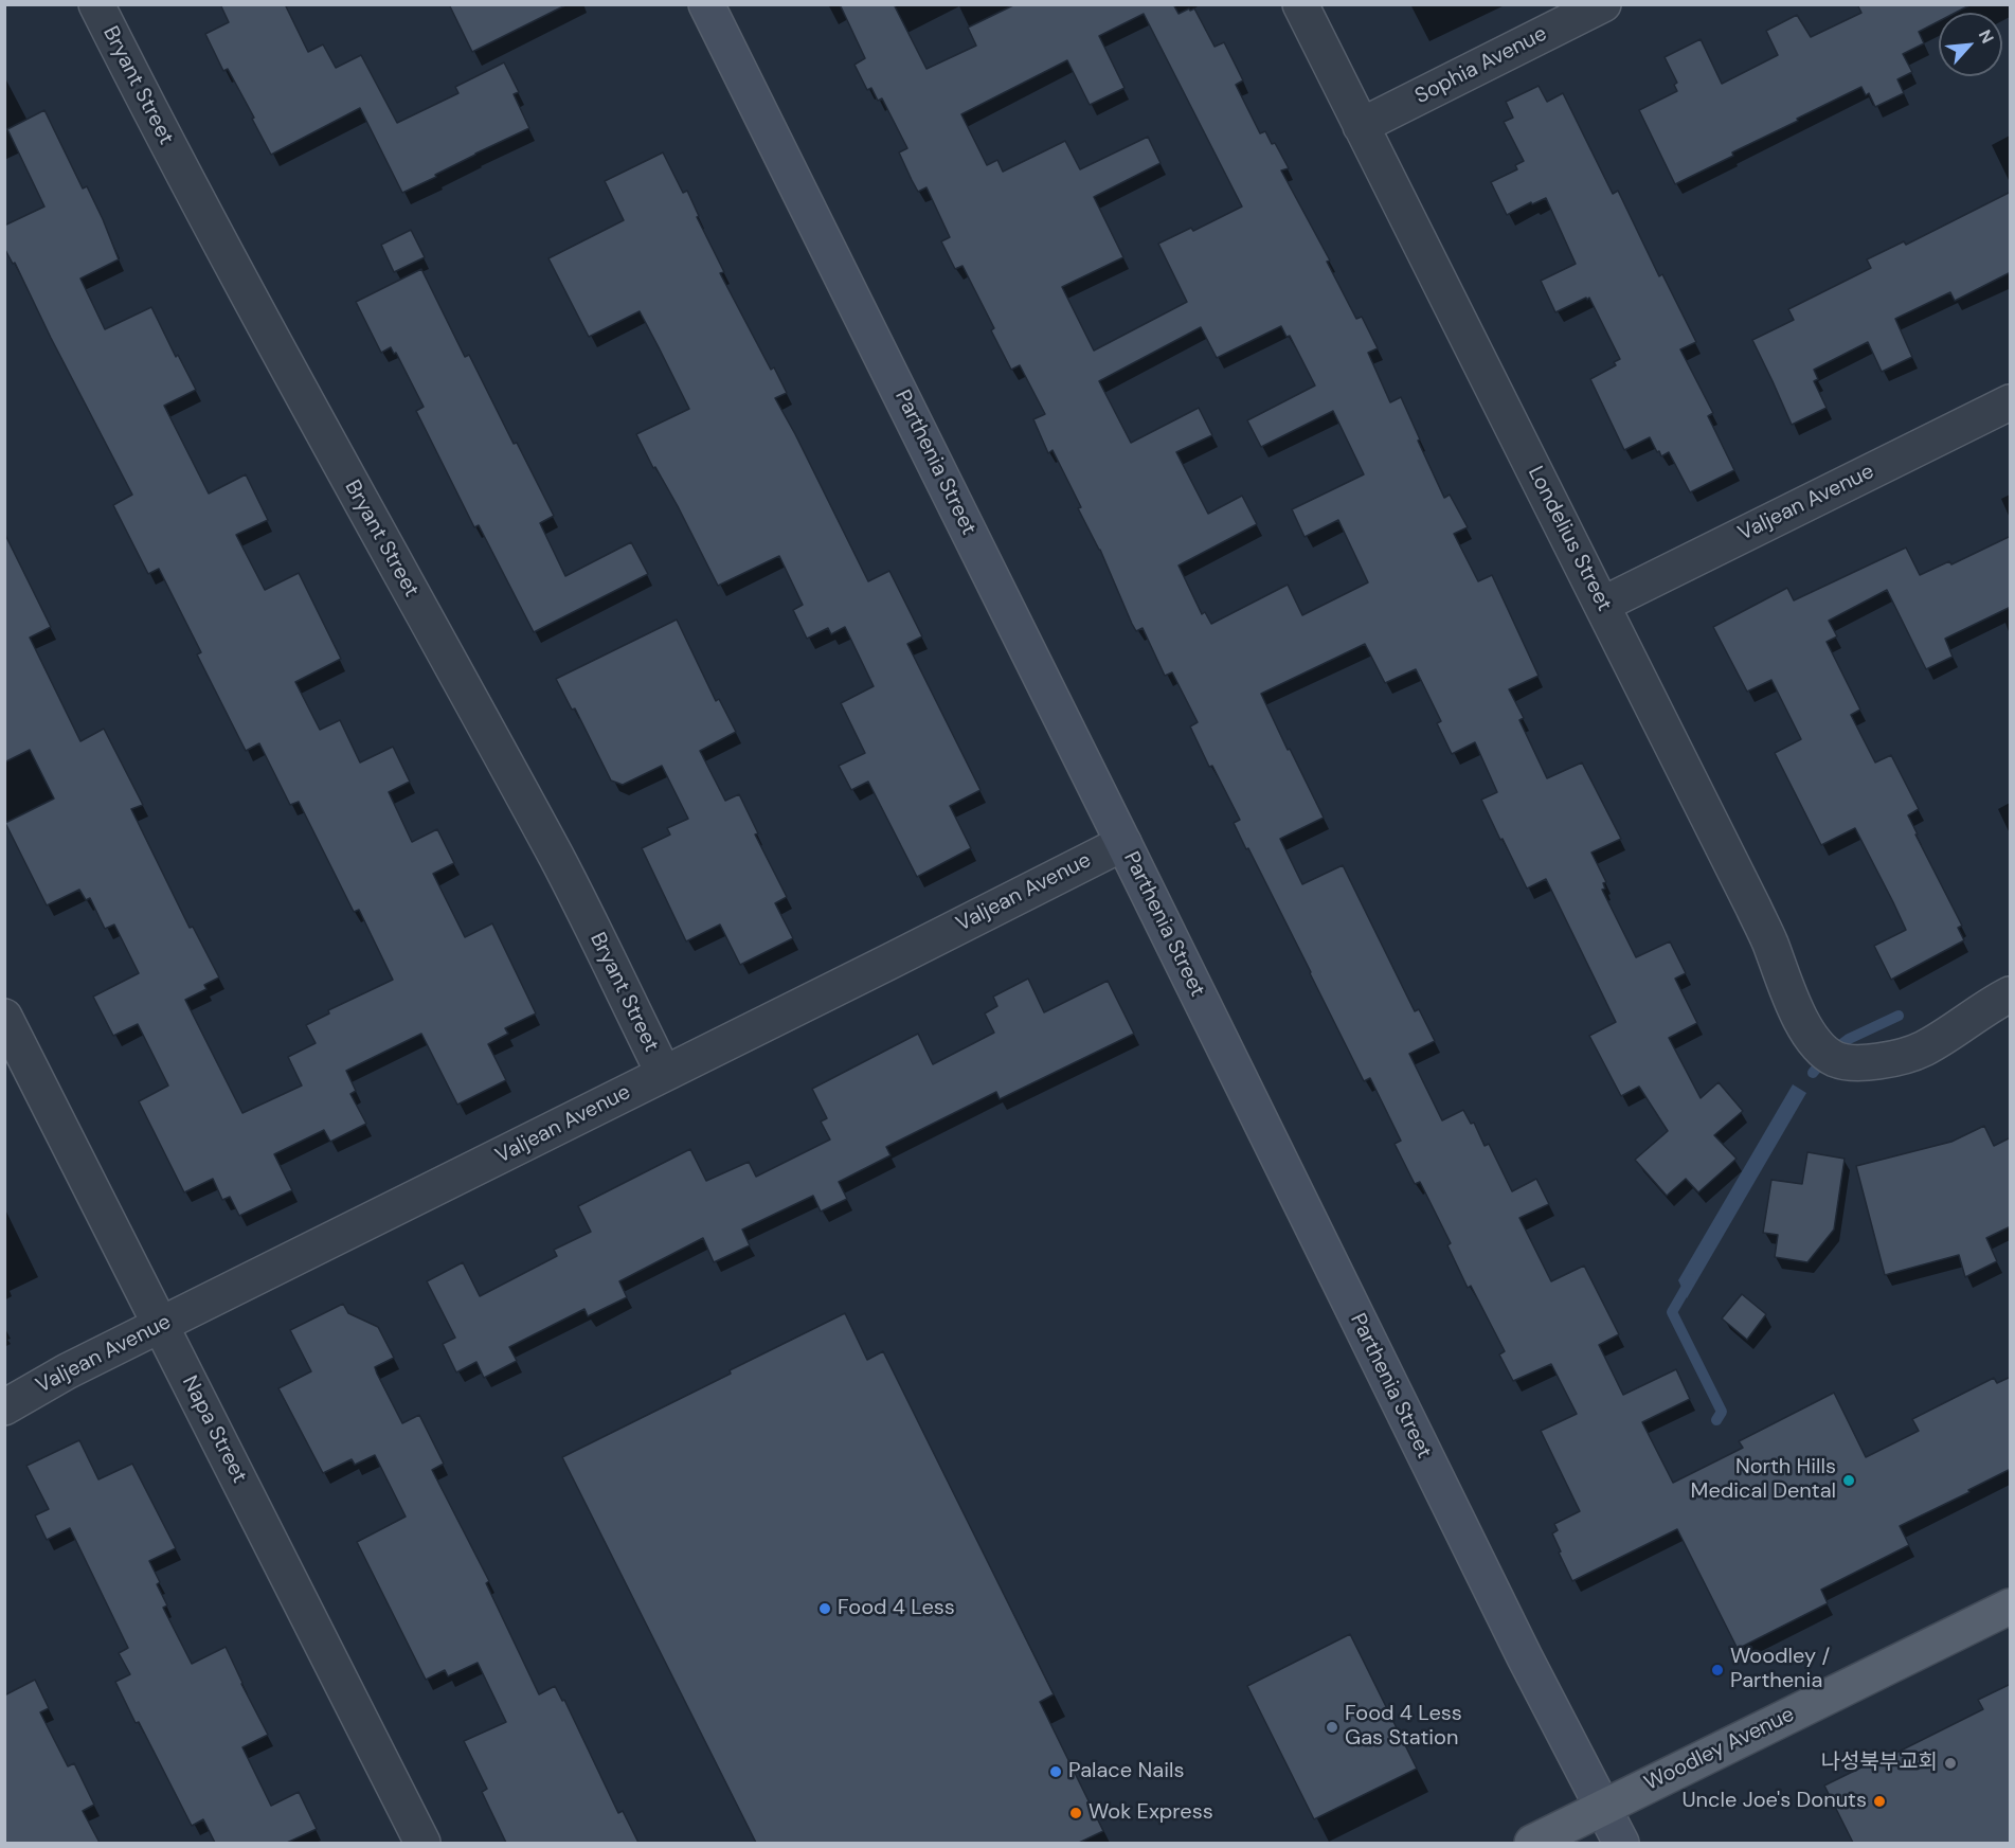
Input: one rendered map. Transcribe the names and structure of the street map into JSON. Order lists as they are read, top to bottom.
{
  "streets": {
    "main road": ["Parthenia Street", "Woodley Avenue"],
    "street": [
      "Sophia Avenue",
      "Bryant Street",
      "Valjean Avenue",
      "Londelius Street",
      "Napa Street"
    ]
  },
  "crossings": [
    ["Sophia Avenue", "Londelius Street"],
    ["Bryant Street", "Valjean Avenue"],
    ["Parthenia Street", "Valjean Avenue"],
    ["Parthenia Street", "Woodley Avenue"],
    ["Valjean Avenue", "Londelius Street"],
    ["Valjean Avenue", "Napa Street"]
  ],
  "places": [
    "North Hills Medical Dental",
    "Food 4 Less",
    "Woodley / Parthenia",
    "Food 4 Less Gas Station",
    "나성북부교회",
    "Palace Nails",
    "Uncle Joe's Donuts",
    "Wok Express"
  ],
  "north": "top right"
}
